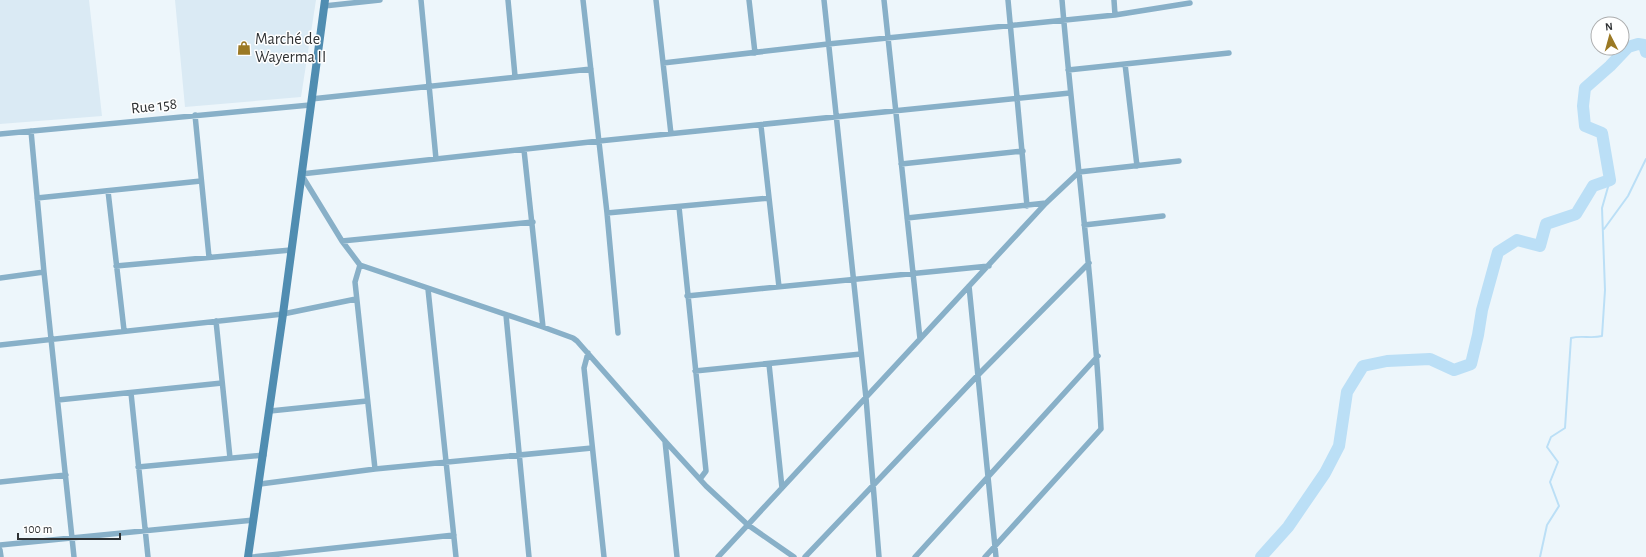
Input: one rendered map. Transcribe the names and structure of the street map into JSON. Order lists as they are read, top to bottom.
{
  "streets": {
    "street": ["Rue 158"]
  },
  "places": {
    "shop": ["Marché de Wayerma II"]
  },
  "scale_bar": "100 m",
  "north": "top"
}
